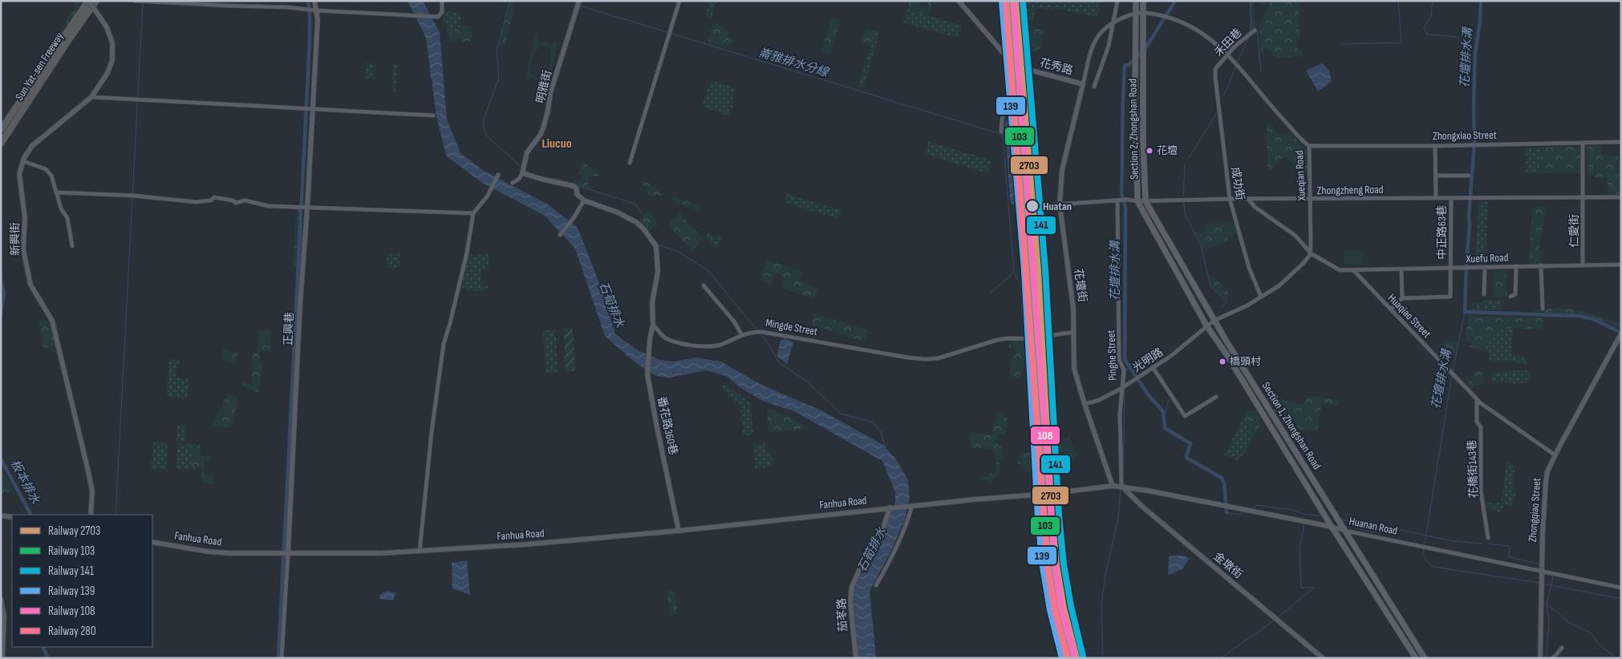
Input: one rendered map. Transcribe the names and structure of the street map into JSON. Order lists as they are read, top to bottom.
{
  "streets": {
    "highway": ["Sun Yat-sen Freeway"],
    "main road": ["Section 2, Zhongshan Road", "Section 1, Zhongshan Road"],
    "street": [
      "禾田巷",
      "花秀路",
      "明雅街",
      "Zhongxiao Street",
      "Xueqian Road",
      "成功街",
      "Zhongzheng Road",
      "仁愛街",
      "中正路63巷",
      "新興街",
      "Xuefu Road",
      "花壇街",
      "Huaqiao Street",
      "Mingde Street",
      "正興巷",
      "Pinghe Street",
      "光明路",
      "番花路360巷",
      "花橋街143巷",
      "Fanhua Road",
      "Zhongqiao Street",
      "Huanan Road",
      "金墩街",
      "茄苳路"
    ]
  },
  "crossings": [
    ["禾田巷", "Xueqian Road"],
    ["禾田巷", "成功街"],
    ["Sun Yat-sen Freeway", "新興街"],
    ["花秀路", "花壇街"],
    ["Section 2, Zhongshan Road", "Xueqian Road"],
    ["Section 2, Zhongshan Road", "Zhongzheng Road"],
    ["Section 2, Zhongshan Road", "Section 1, Zhongshan Road"],
    ["Zhongxiao Street", "Xueqian Road"],
    ["Zhongxiao Street", "仁愛街"],
    ["Xueqian Road", "Zhongzheng Road"],
    ["成功街", "Zhongzheng Road"],
    ["Zhongzheng Road", "仁愛街"],
    ["Zhongzheng Road", "中正路63巷"],
    ["Zhongzheng Road", "Pinghe Street"],
    ["Zhongzheng Road", "Section 1, Zhongshan Road"],
    ["仁愛街", "Xuefu Road"],
    ["中正路63巷", "Xuefu Road"],
    ["Xuefu Road", "Huaqiao Street"],
    ["花壇街", "Mingde Street"],
    ["花壇街", "光明路"],
    ["Huaqiao Street", "花橋街143巷"],
    ["Huaqiao Street", "Zhongqiao Street"],
    ["Mingde Street", "番花路360巷"],
    ["正興巷", "Fanhua Road"],
    ["Pinghe Street", "光明路"],
    ["Pinghe Street", "Huanan Road"],
    ["Pinghe Street", "金墩街"],
    ["光明路", "Section 1, Zhongshan Road"],
    ["番花路360巷", "Fanhua Road"],
    ["Section 1, Zhongshan Road", "Huanan Road"],
    ["Fanhua Road", "茄苳路"],
    ["Zhongqiao Street", "Huanan Road"],
    ["Huanan Road", "金墩街"]
  ],
  "districts": ["Liucuo"],
  "water": [
    "花壇排水溝",
    "崙雅排水分線",
    "石筍排水",
    "板本排水"
  ],
  "places": ["花壇", "Huatan", "橋頭村"],
  "lines": [
    "rail line 2703",
    "rail line 141",
    "rail line 108",
    "rail line 103",
    "rail line 139",
    "rail line 280"
  ],
  "legend": [
    "Railway 2703",
    "Railway 103",
    "Railway 141",
    "Railway 139",
    "Railway 108",
    "Railway 280"
  ]
}
